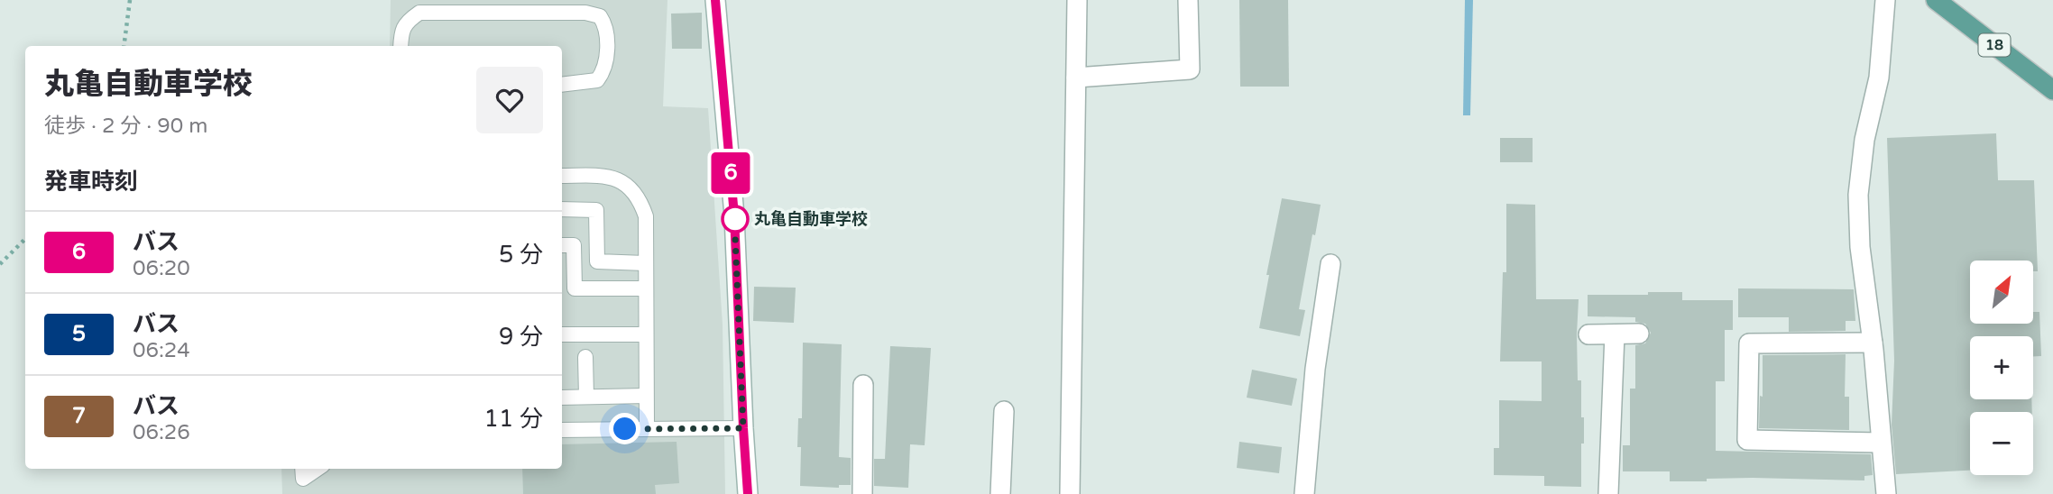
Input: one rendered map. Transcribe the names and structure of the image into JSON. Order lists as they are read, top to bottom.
{
  "streets": {
    "main road": ["18"]
  },
  "places": ["丸亀自動車学校"],
  "lines": ["bus line 6"],
  "north": "top right",
  "page": {
    "on_map": "6",
    "heading": [
      ["丸亀自動車学校", "徒歩 · 2 分 · 90 m"],
      "発車時刻"
    ],
    "list": [
      {
        "mark": "6",
        "name": "バス",
        "note": "06:20",
        "value": "5 分"
      },
      {
        "mark": "5",
        "name": "バス",
        "note": "06:24",
        "value": "9 分"
      },
      {
        "mark": "7",
        "name": "バス",
        "note": "06:26",
        "value": "11 分"
      }
    ],
    "map_buttons": ["+", "−"]
  }
}
